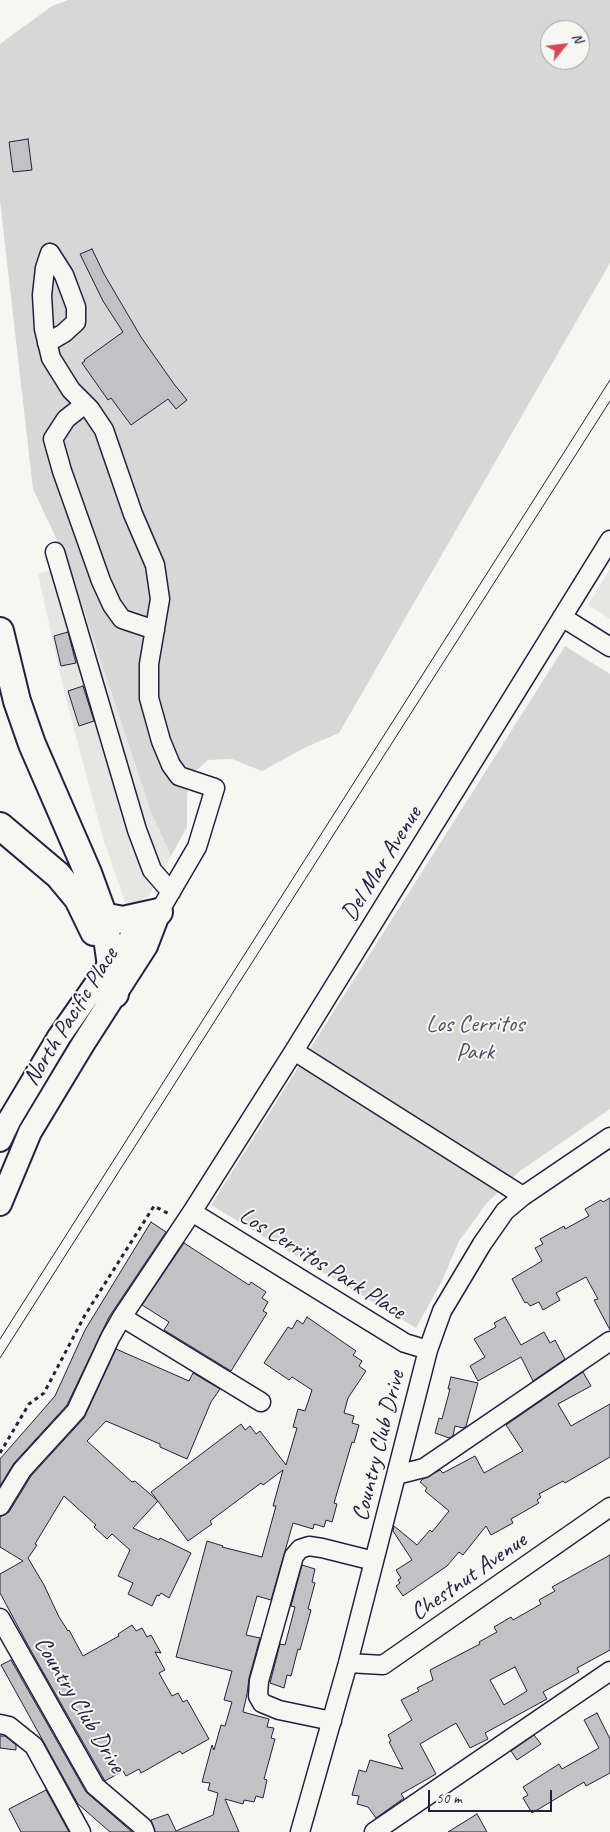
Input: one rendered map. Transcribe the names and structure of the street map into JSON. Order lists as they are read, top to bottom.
{
  "streets": {
    "main road": ["North Pacific Place"],
    "street": [
      "Del Mar Avenue",
      "Los Cerritos Park Place",
      "Country Club Drive",
      "Chestnut Avenue"
    ]
  },
  "crossings": [
    ["Del Mar Avenue", "Los Cerritos Park Place"],
    ["Los Cerritos Park Place", "Country Club Drive"],
    ["Country Club Drive", "Chestnut Avenue"]
  ],
  "parks": ["Los Cerritos Park"],
  "scale_bar": "50 m",
  "north": "top right"
}
